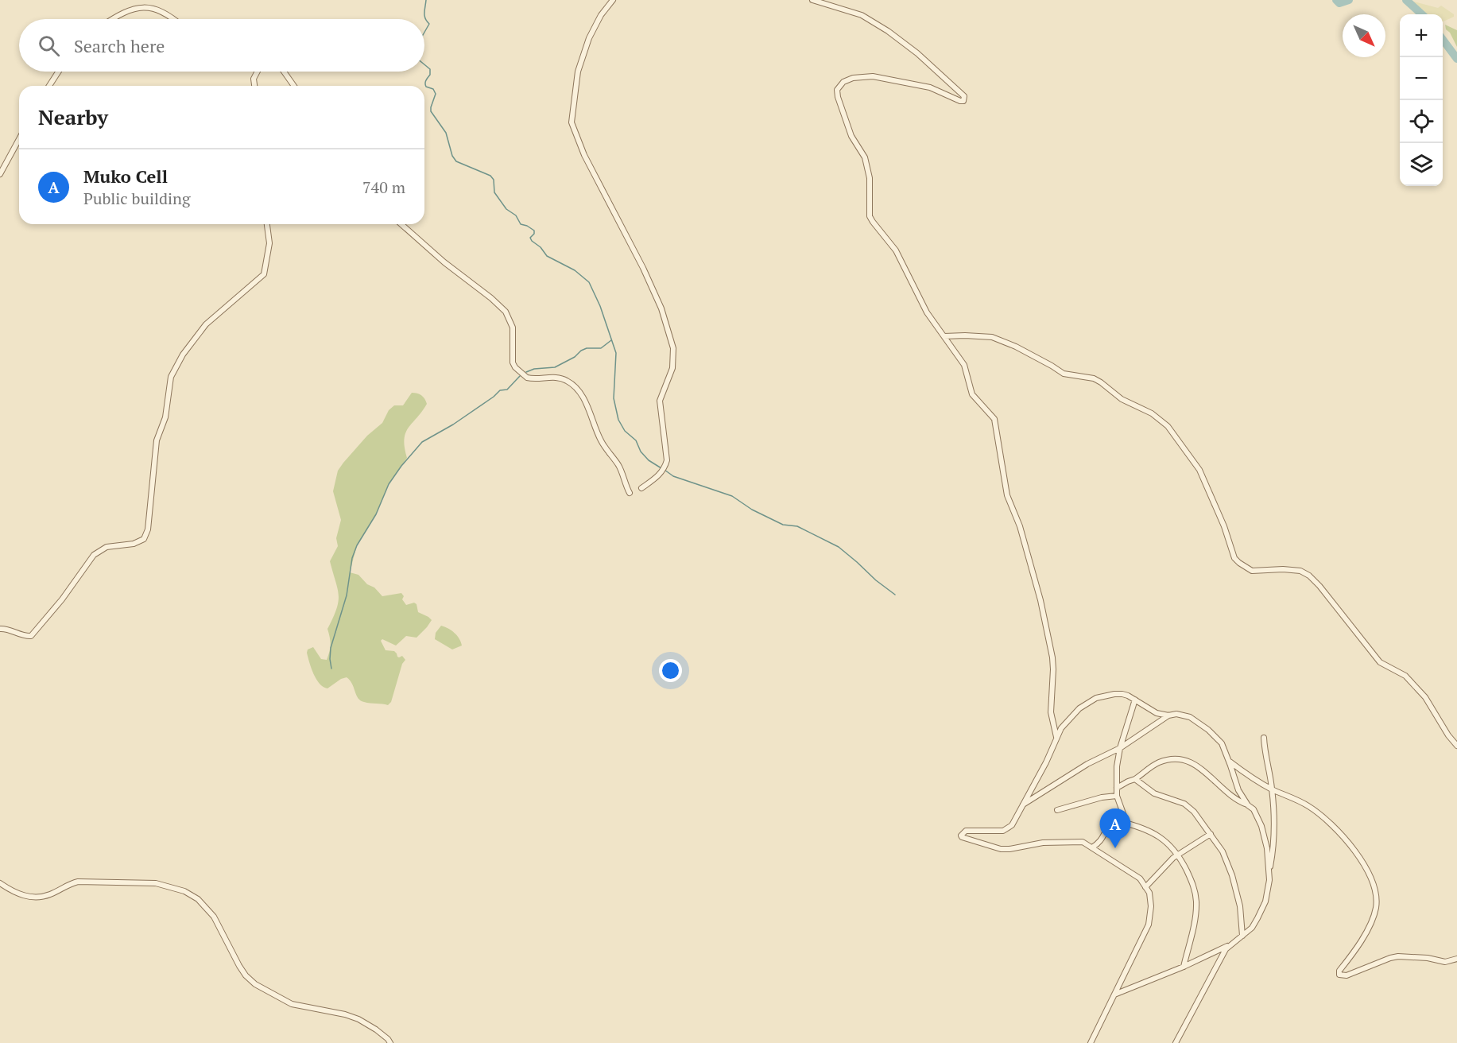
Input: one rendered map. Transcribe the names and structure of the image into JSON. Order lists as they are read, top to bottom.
{
  "north": "bottom right",
  "page": {
    "map_buttons": ["+", "−"],
    "search": "Search here",
    "heading": "Nearby",
    "list": [
      {
        "mark": "A",
        "name": "Muko Cell",
        "note": "Public building",
        "value": "740 m"
      }
    ],
    "pins": "A"
  }
}
